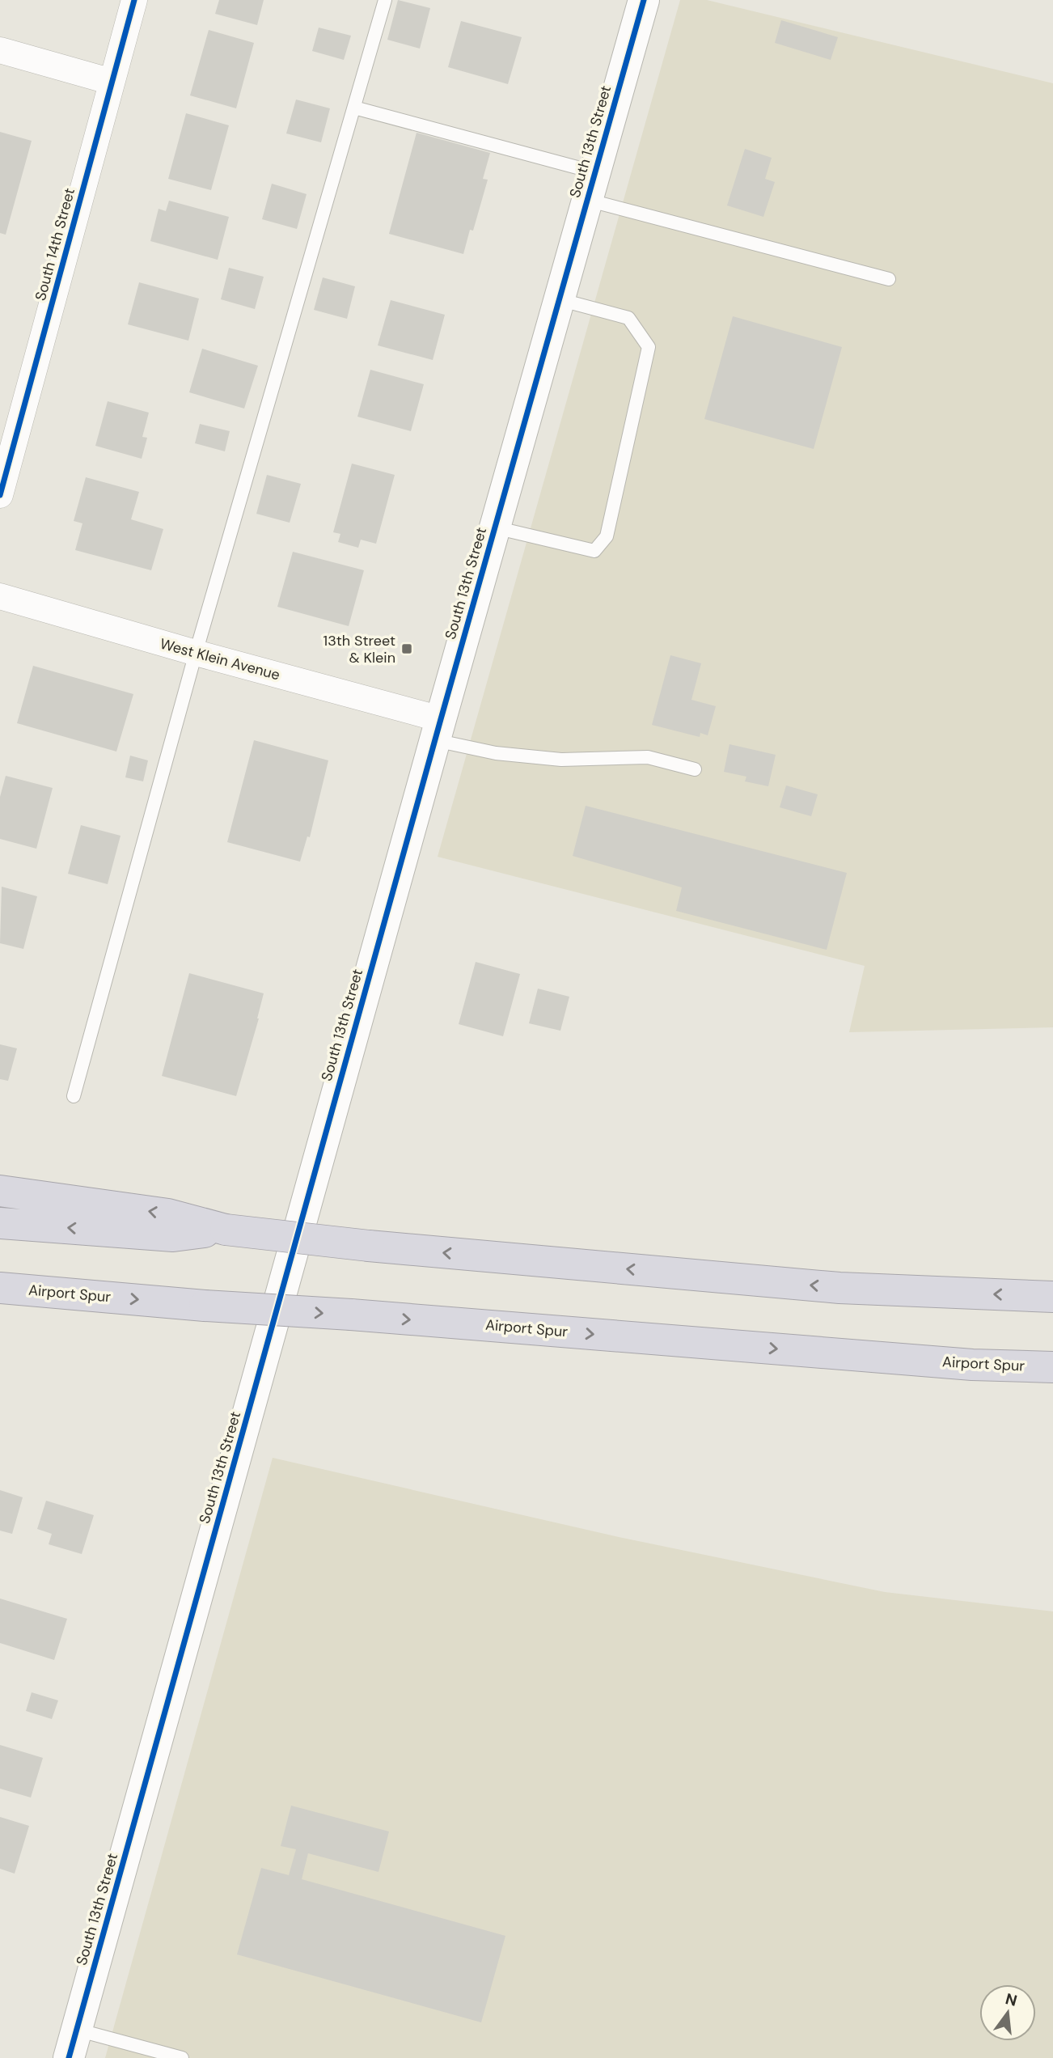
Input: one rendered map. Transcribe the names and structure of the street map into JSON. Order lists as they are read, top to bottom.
{
  "streets": {
    "highway": ["Airport Spur"],
    "street": ["South 13th Street", "South 14th Street", "West Klein Avenue"]
  },
  "crossings": [
    ["South 13th Street", "West Klein Avenue"]
  ],
  "places": {
    "transit": ["13th Street & Klein"]
  },
  "north": "top"
}
